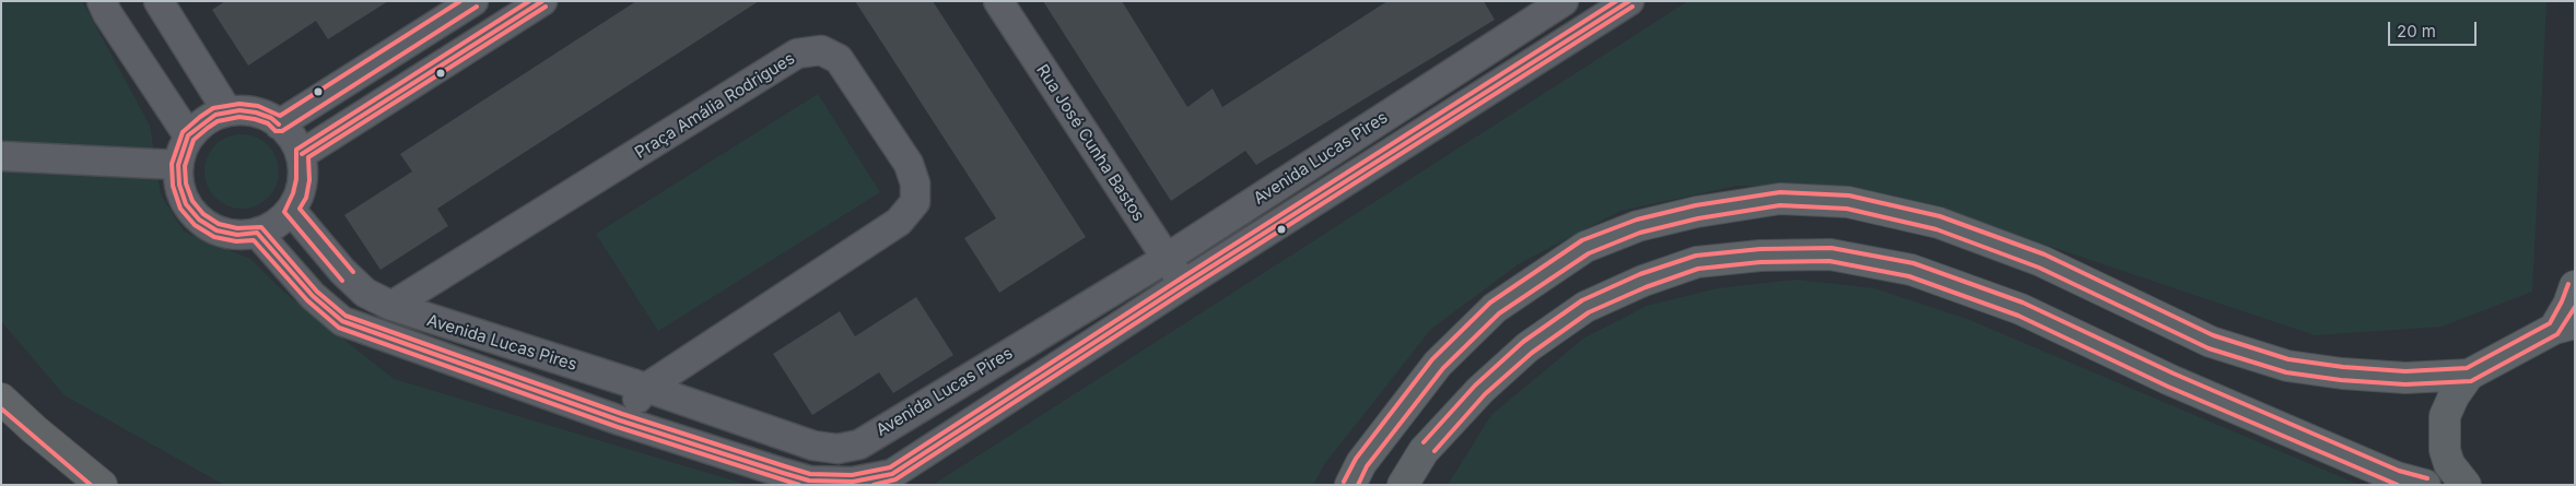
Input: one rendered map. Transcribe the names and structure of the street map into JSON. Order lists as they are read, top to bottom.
{
  "streets": {
    "street": ["Praça Amália Rodrigues", "Rua José Cunha Bastos", "Avenida Lucas Pires"]
  },
  "crossings": [
    ["Praça Amália Rodrigues", "Avenida Lucas Pires"],
    ["Rua José Cunha Bastos", "Avenida Lucas Pires"]
  ],
  "scale_bar": "20 m"
}
